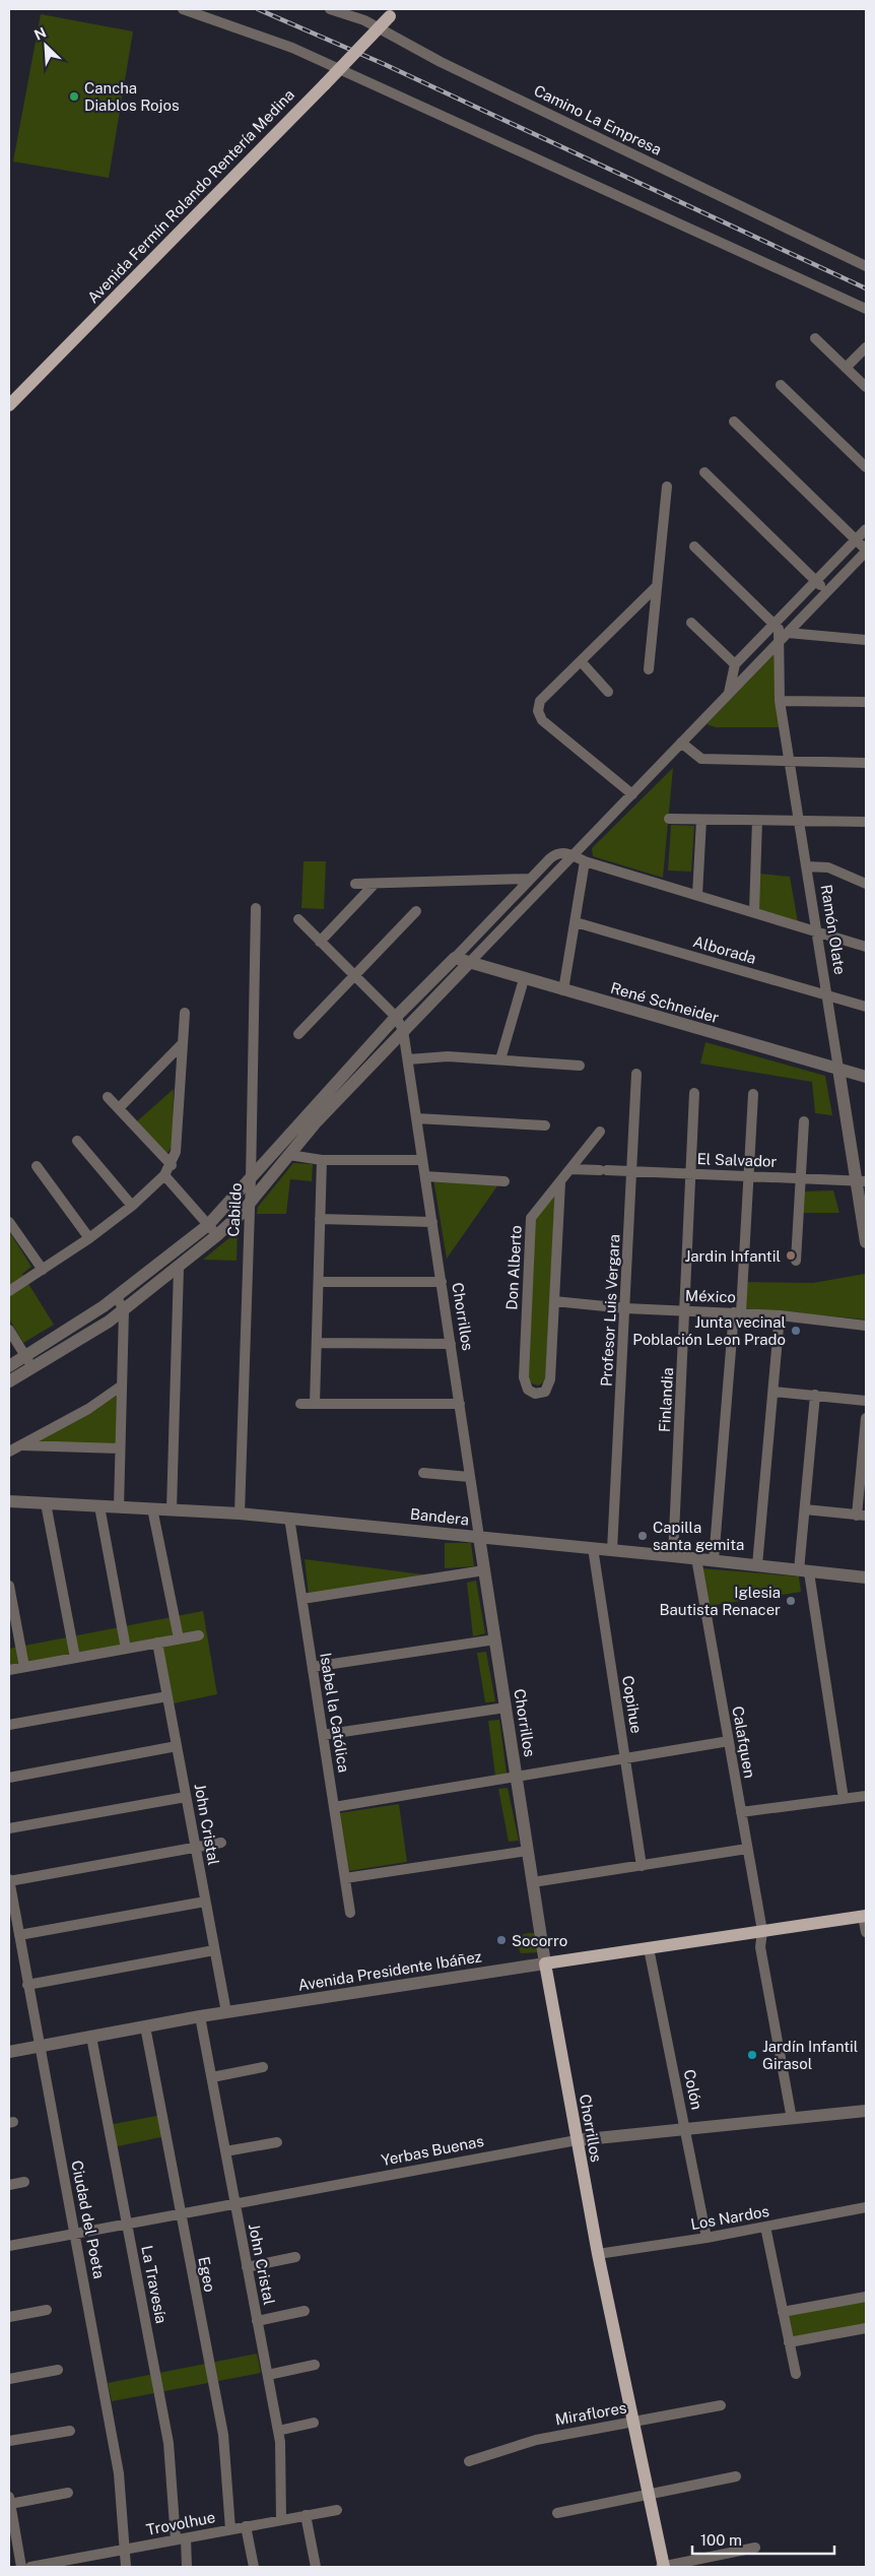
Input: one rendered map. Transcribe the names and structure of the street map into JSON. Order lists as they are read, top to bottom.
{
  "streets": {
    "main road": ["Avenida Fermín Rolando Rentería Medina", "Chorrillos", "Avenida Presidente Ibáñez"],
    "street": [
      "Camino La Empresa",
      "Ramón Olate",
      "Alborada",
      "René Schneider",
      "El Salvador",
      "Cabildo",
      "Don Alberto",
      "México",
      "Profesor Luis Vergara",
      "Finlandia",
      "Bandera",
      "Copihue",
      "Isabel la Católica",
      "Calafquen",
      "John Cristal",
      "Colón",
      "Yerbas Buenas",
      "Los Nardos",
      "Ciudad del Poeta",
      "Egeo",
      "La Travesía",
      "Miraflores",
      "Trovolhue"
    ]
  },
  "crossings": [
    ["Ramón Olate", "Alborada"],
    ["Ramón Olate", "René Schneider"],
    ["Ramón Olate", "El Salvador"],
    ["El Salvador", "Don Alberto"],
    ["El Salvador", "Profesor Luis Vergara"],
    ["El Salvador", "Finlandia"],
    ["Cabildo", "Bandera"],
    ["Don Alberto", "México"],
    ["México", "Profesor Luis Vergara"],
    ["México", "Finlandia"],
    ["Profesor Luis Vergara", "Bandera"],
    ["Chorrillos", "Bandera"],
    ["Chorrillos", "Avenida Presidente Ibáñez"],
    ["Chorrillos", "Yerbas Buenas"],
    ["Chorrillos", "Los Nardos"],
    ["Chorrillos", "Miraflores"],
    ["Finlandia", "Bandera"],
    ["Bandera", "Copihue"],
    ["Bandera", "Isabel la Católica"],
    ["Bandera", "Calafquen"],
    ["Calafquen", "Avenida Presidente Ibáñez"],
    ["Calafquen", "Yerbas Buenas"],
    ["John Cristal", "Avenida Presidente Ibáñez"],
    ["John Cristal", "Yerbas Buenas"],
    ["John Cristal", "Trovolhue"],
    ["Avenida Presidente Ibáñez", "Colón"],
    ["Avenida Presidente Ibáñez", "Ciudad del Poeta"],
    ["Avenida Presidente Ibáñez", "Egeo"],
    ["Avenida Presidente Ibáñez", "La Travesía"],
    ["Colón", "Yerbas Buenas"],
    ["Colón", "Los Nardos"],
    ["Yerbas Buenas", "Ciudad del Poeta"],
    ["Yerbas Buenas", "Egeo"],
    ["Yerbas Buenas", "La Travesía"],
    ["Ciudad del Poeta", "Trovolhue"],
    ["Egeo", "Trovolhue"],
    ["La Travesía", "Trovolhue"]
  ],
  "places": [
    "Cancha Diablos Rojos",
    "Jardin Infantil",
    "Junta vecinal Población Leon Prado",
    "Capilla santa gemita",
    "Iglesia Bautista Renacer",
    "Socorro",
    "Jardín Infantil Girasol"
  ],
  "scale_bar": "100 m",
  "north": "top left"
}
